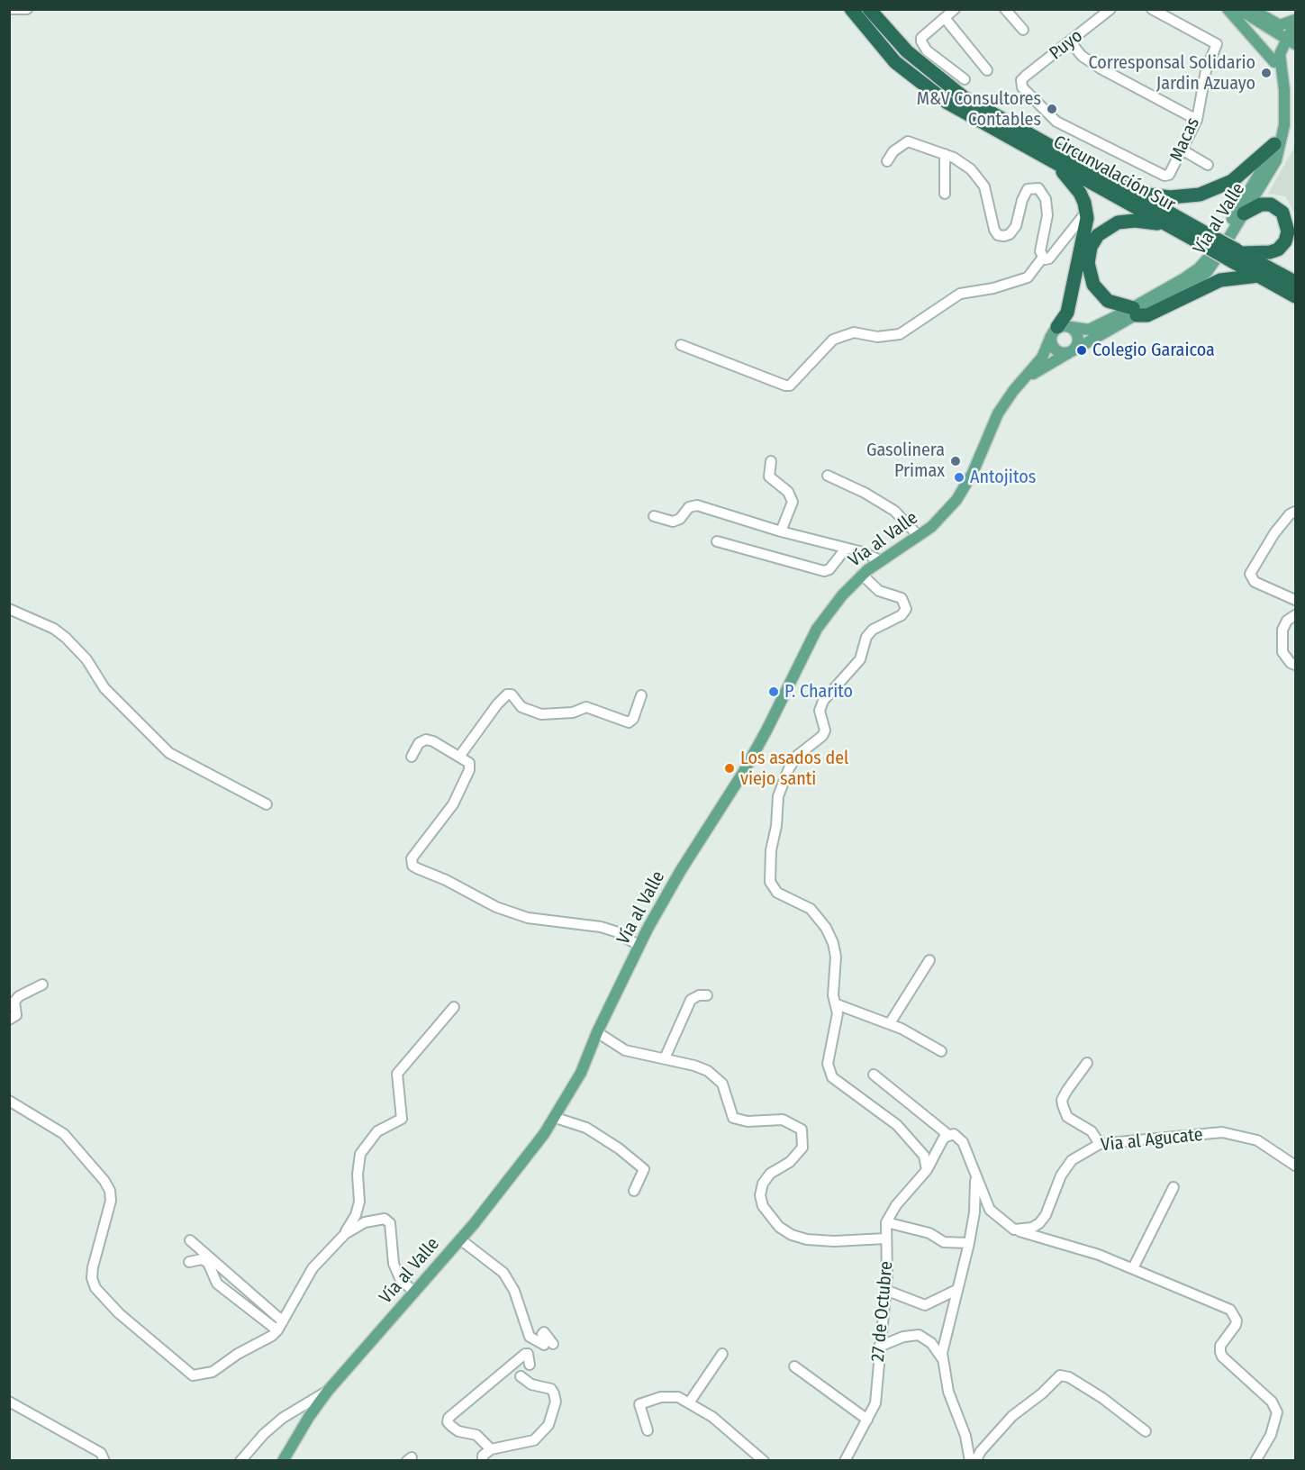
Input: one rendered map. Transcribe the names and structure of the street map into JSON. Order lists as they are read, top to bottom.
{
  "streets": {
    "highway": ["Circunvalación Sur"],
    "main road": ["Vía al Valle"],
    "street": [
      "Puyo",
      "Macas",
      "Via al Agucate",
      "27 de Octubre"
    ]
  },
  "crossings": [
    ["Puyo", "Macas"]
  ],
  "places": [
    "Corresponsal Solidario Jardin Azuayo",
    "M&V Consultores Contables",
    "Colegio Garaicoa",
    "Gasolinera Primax",
    "Antojitos",
    "P. Charito",
    "Los asados del viejo santi"
  ]
}
